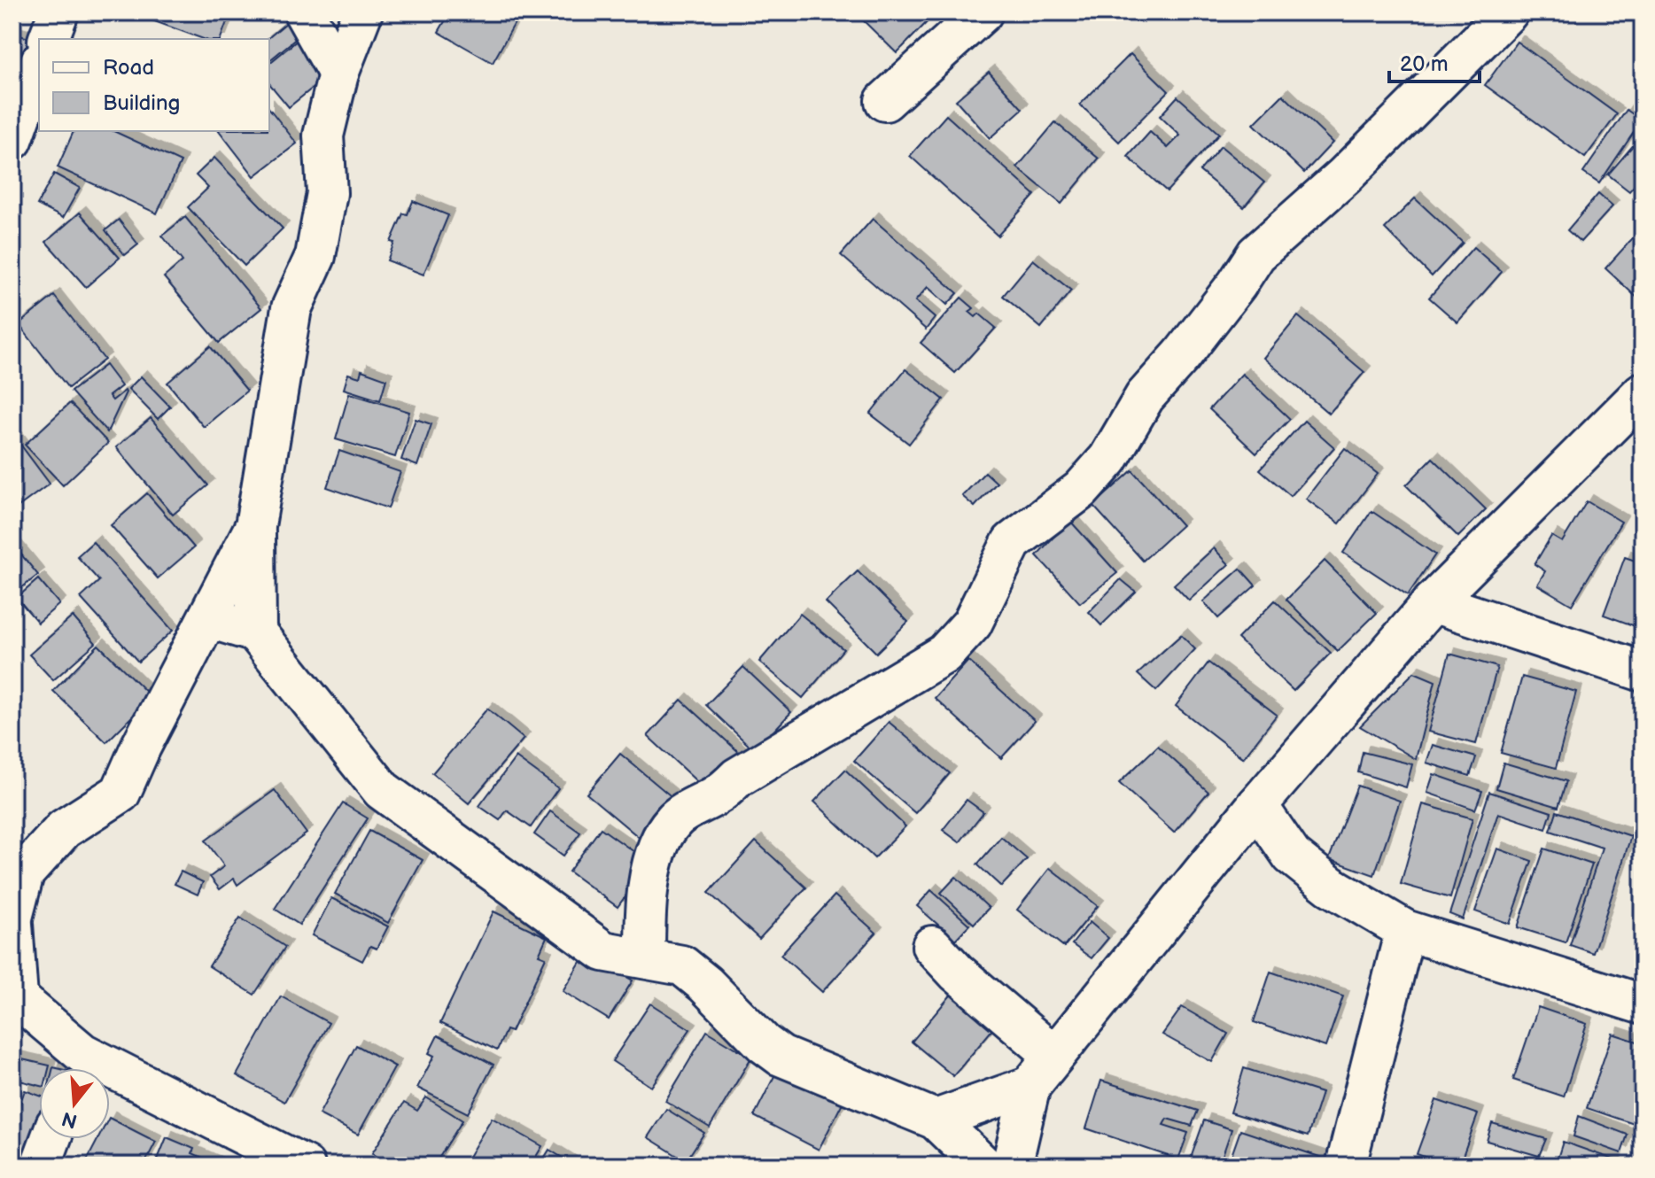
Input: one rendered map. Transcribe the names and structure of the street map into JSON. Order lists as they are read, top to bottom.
{
  "legend": ["Road", "Building"],
  "scale_bar": "20 m",
  "north": "bottom"
}
